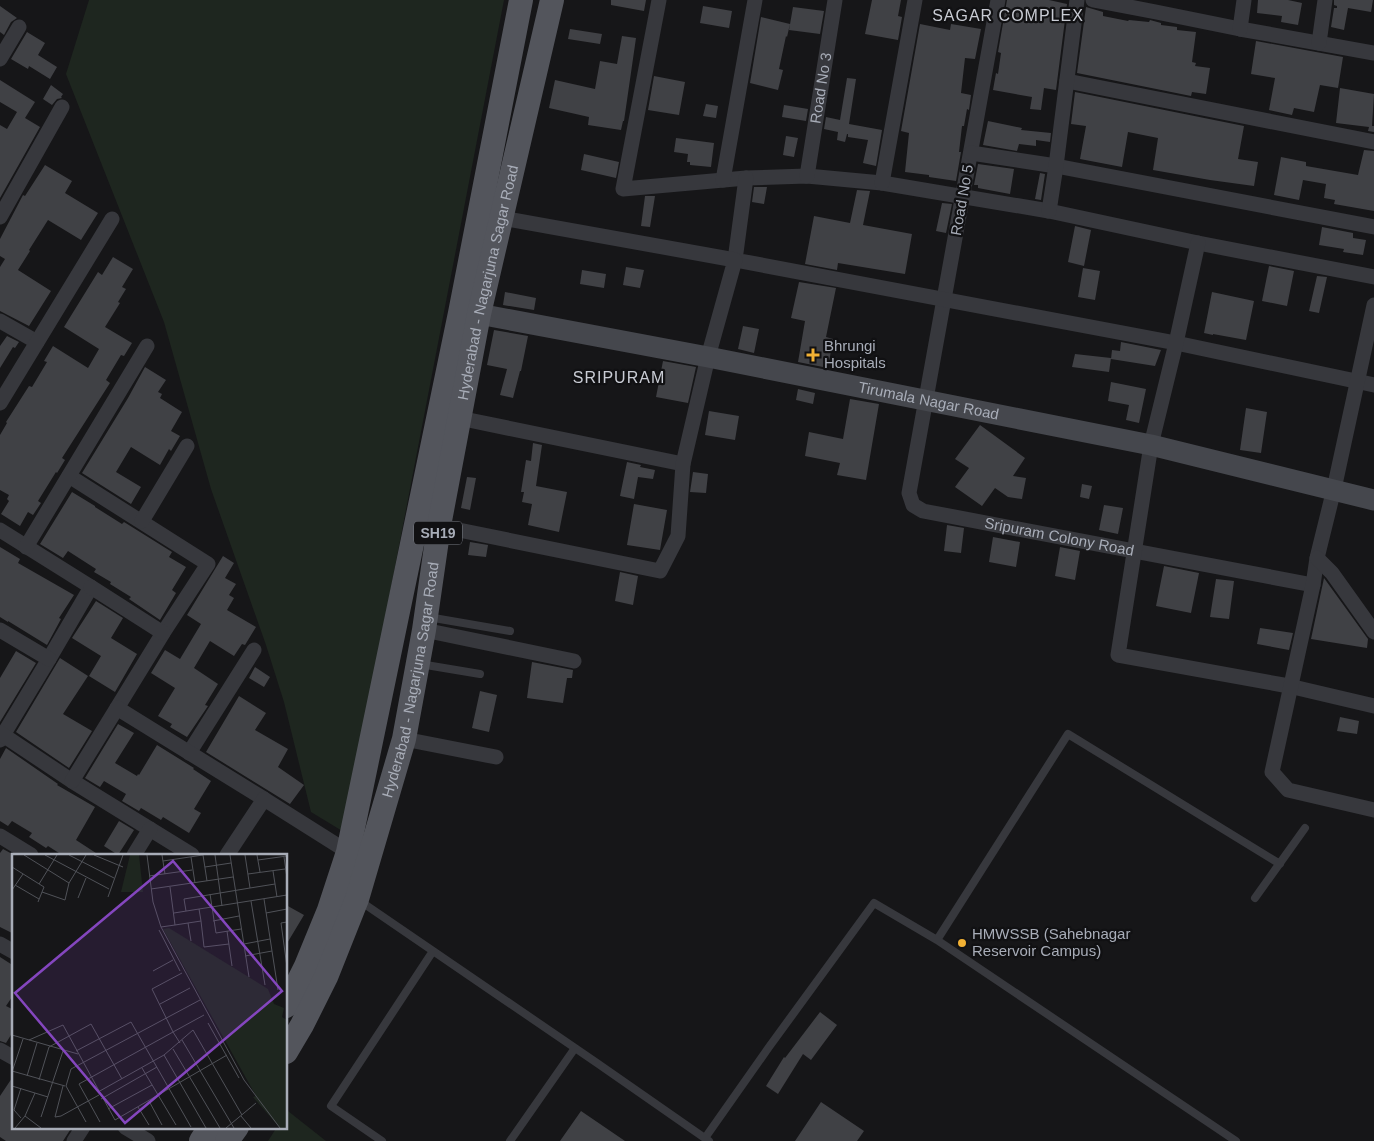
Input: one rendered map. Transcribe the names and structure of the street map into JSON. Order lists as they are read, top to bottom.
{
  "streets": {
    "main road": ["Hyderabad - Nagarjuna Sagar Road", "SH19"],
    "street": [
      "Road No 3",
      "Road No 5",
      "Tirumala Nagar Road",
      "Sripuram Colony Road"
    ]
  },
  "crossings": [
    ["Road No 5", "Tirumala Nagar Road"],
    ["Road No 5", "Sripuram Colony Road"],
    ["Hyderabad - Nagarjuna Sagar Road", "Tirumala Nagar Road"],
    ["Tirumala Nagar Road", "Sripuram Colony Road"]
  ],
  "districts": ["SAGAR COMPLEX", "SRIPURAM"],
  "places": {
    "health": ["Bhrungi Hospitals"],
    "other": ["HMWSSB (Sahebnagar Reservoir Campus)"]
  }
}
